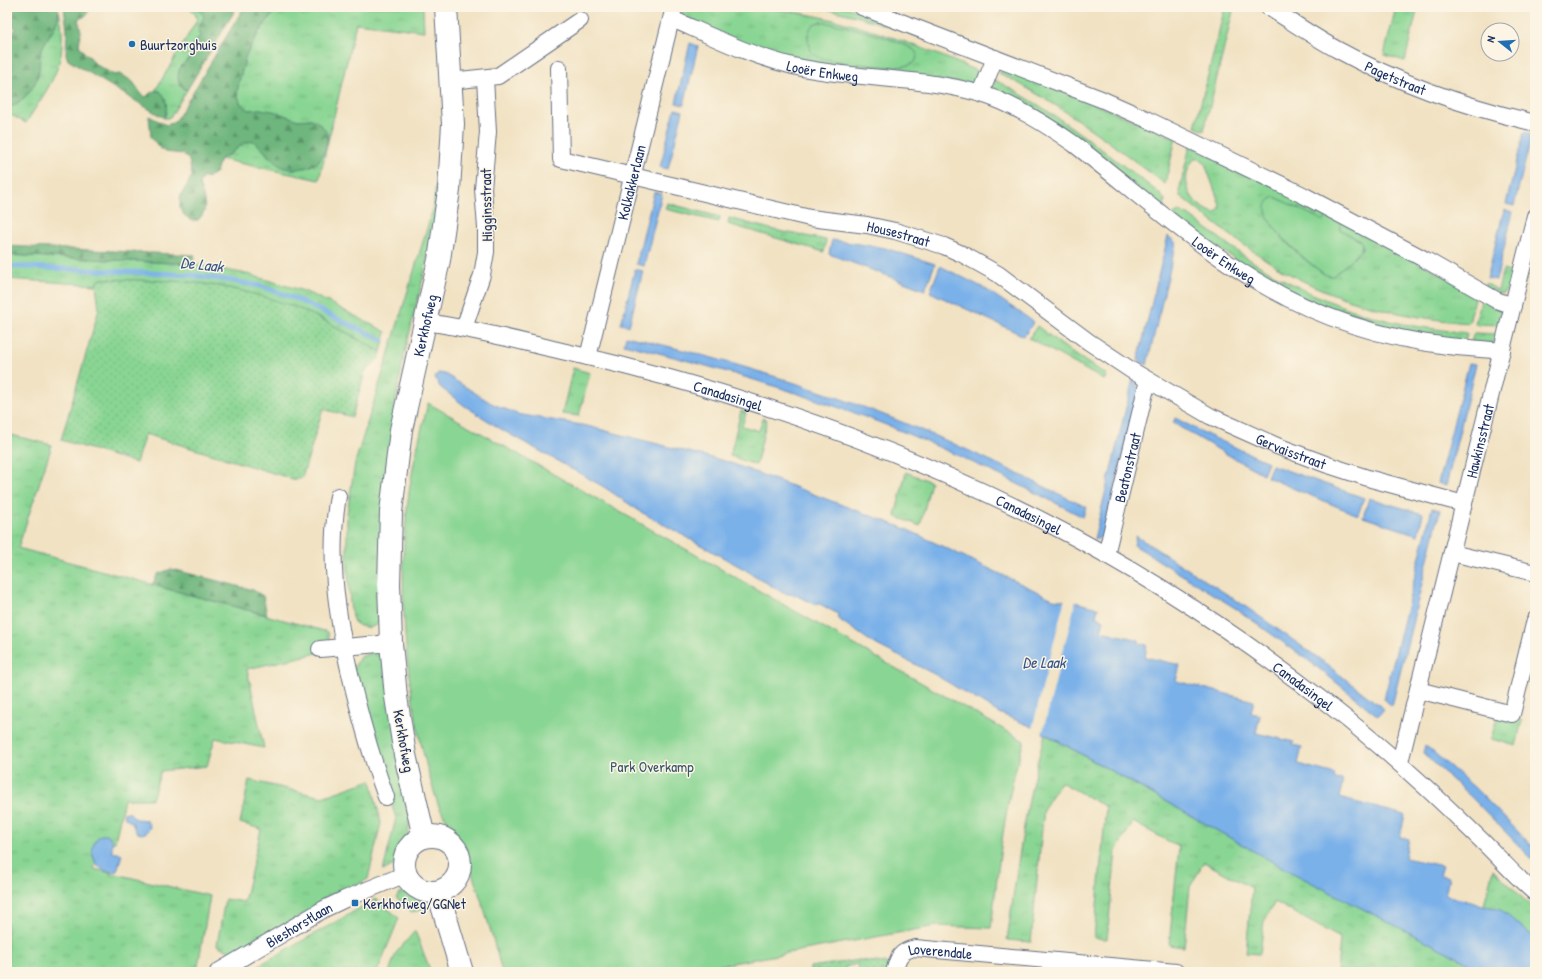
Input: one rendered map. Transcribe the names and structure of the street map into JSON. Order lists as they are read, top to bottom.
{
  "streets": {
    "street": [
      "Looër Enkweg",
      "Pagetstraat",
      "Kolkakkerlaan",
      "Higginsstraat",
      "Housestraat",
      "Kerkhofweg",
      "Canadasingel",
      "Hawkinsstraat",
      "Gervaisstraat",
      "Beatonstraat",
      "Bieshorstlaan",
      "Loverendale"
    ]
  },
  "crossings": [
    ["Looër Enkweg", "Kolkakkerlaan"],
    ["Looër Enkweg", "Hawkinsstraat"],
    ["Kolkakkerlaan", "Housestraat"],
    ["Kolkakkerlaan", "Canadasingel"],
    ["Higginsstraat", "Canadasingel"],
    ["Housestraat", "Gervaisstraat"],
    ["Kerkhofweg", "Canadasingel"],
    ["Kerkhofweg", "Bieshorstlaan"],
    ["Canadasingel", "Hawkinsstraat"],
    ["Canadasingel", "Beatonstraat"],
    ["Hawkinsstraat", "Gervaisstraat"],
    ["Gervaisstraat", "Beatonstraat"]
  ],
  "water": ["De Laak"],
  "parks": ["Park Overkamp"],
  "places": {
    "other": ["Buurtzorghuis"],
    "transit": ["Kerkhofweg/GGNet"]
  },
  "north": "left"
}
